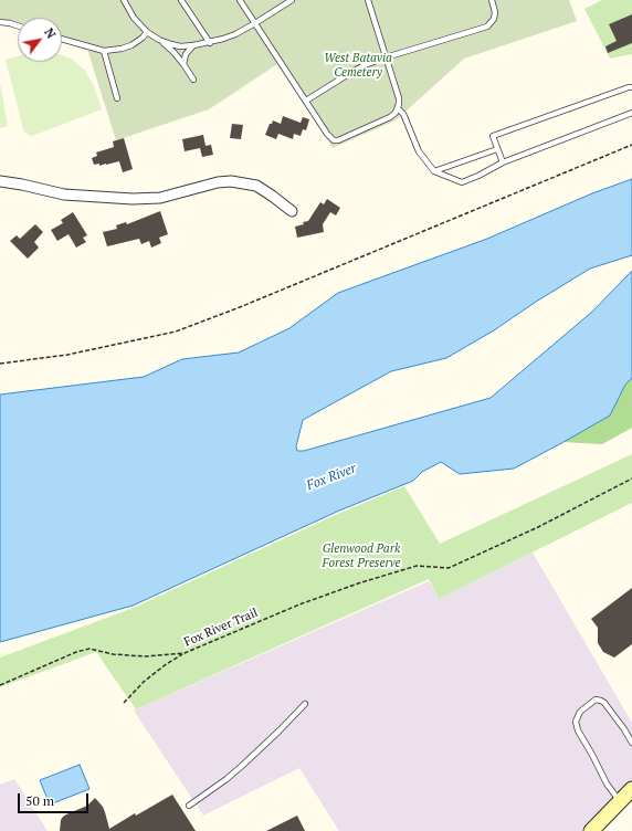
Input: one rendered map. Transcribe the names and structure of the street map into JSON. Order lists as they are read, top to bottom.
{
  "streets": {
    "path": ["Fox River Trail"]
  },
  "water": ["Fox River"],
  "parks": ["West Batavia Cemetery", "Glenwood Park Forest Preserve"],
  "scale_bar": "50 m",
  "north": "top right"
}
